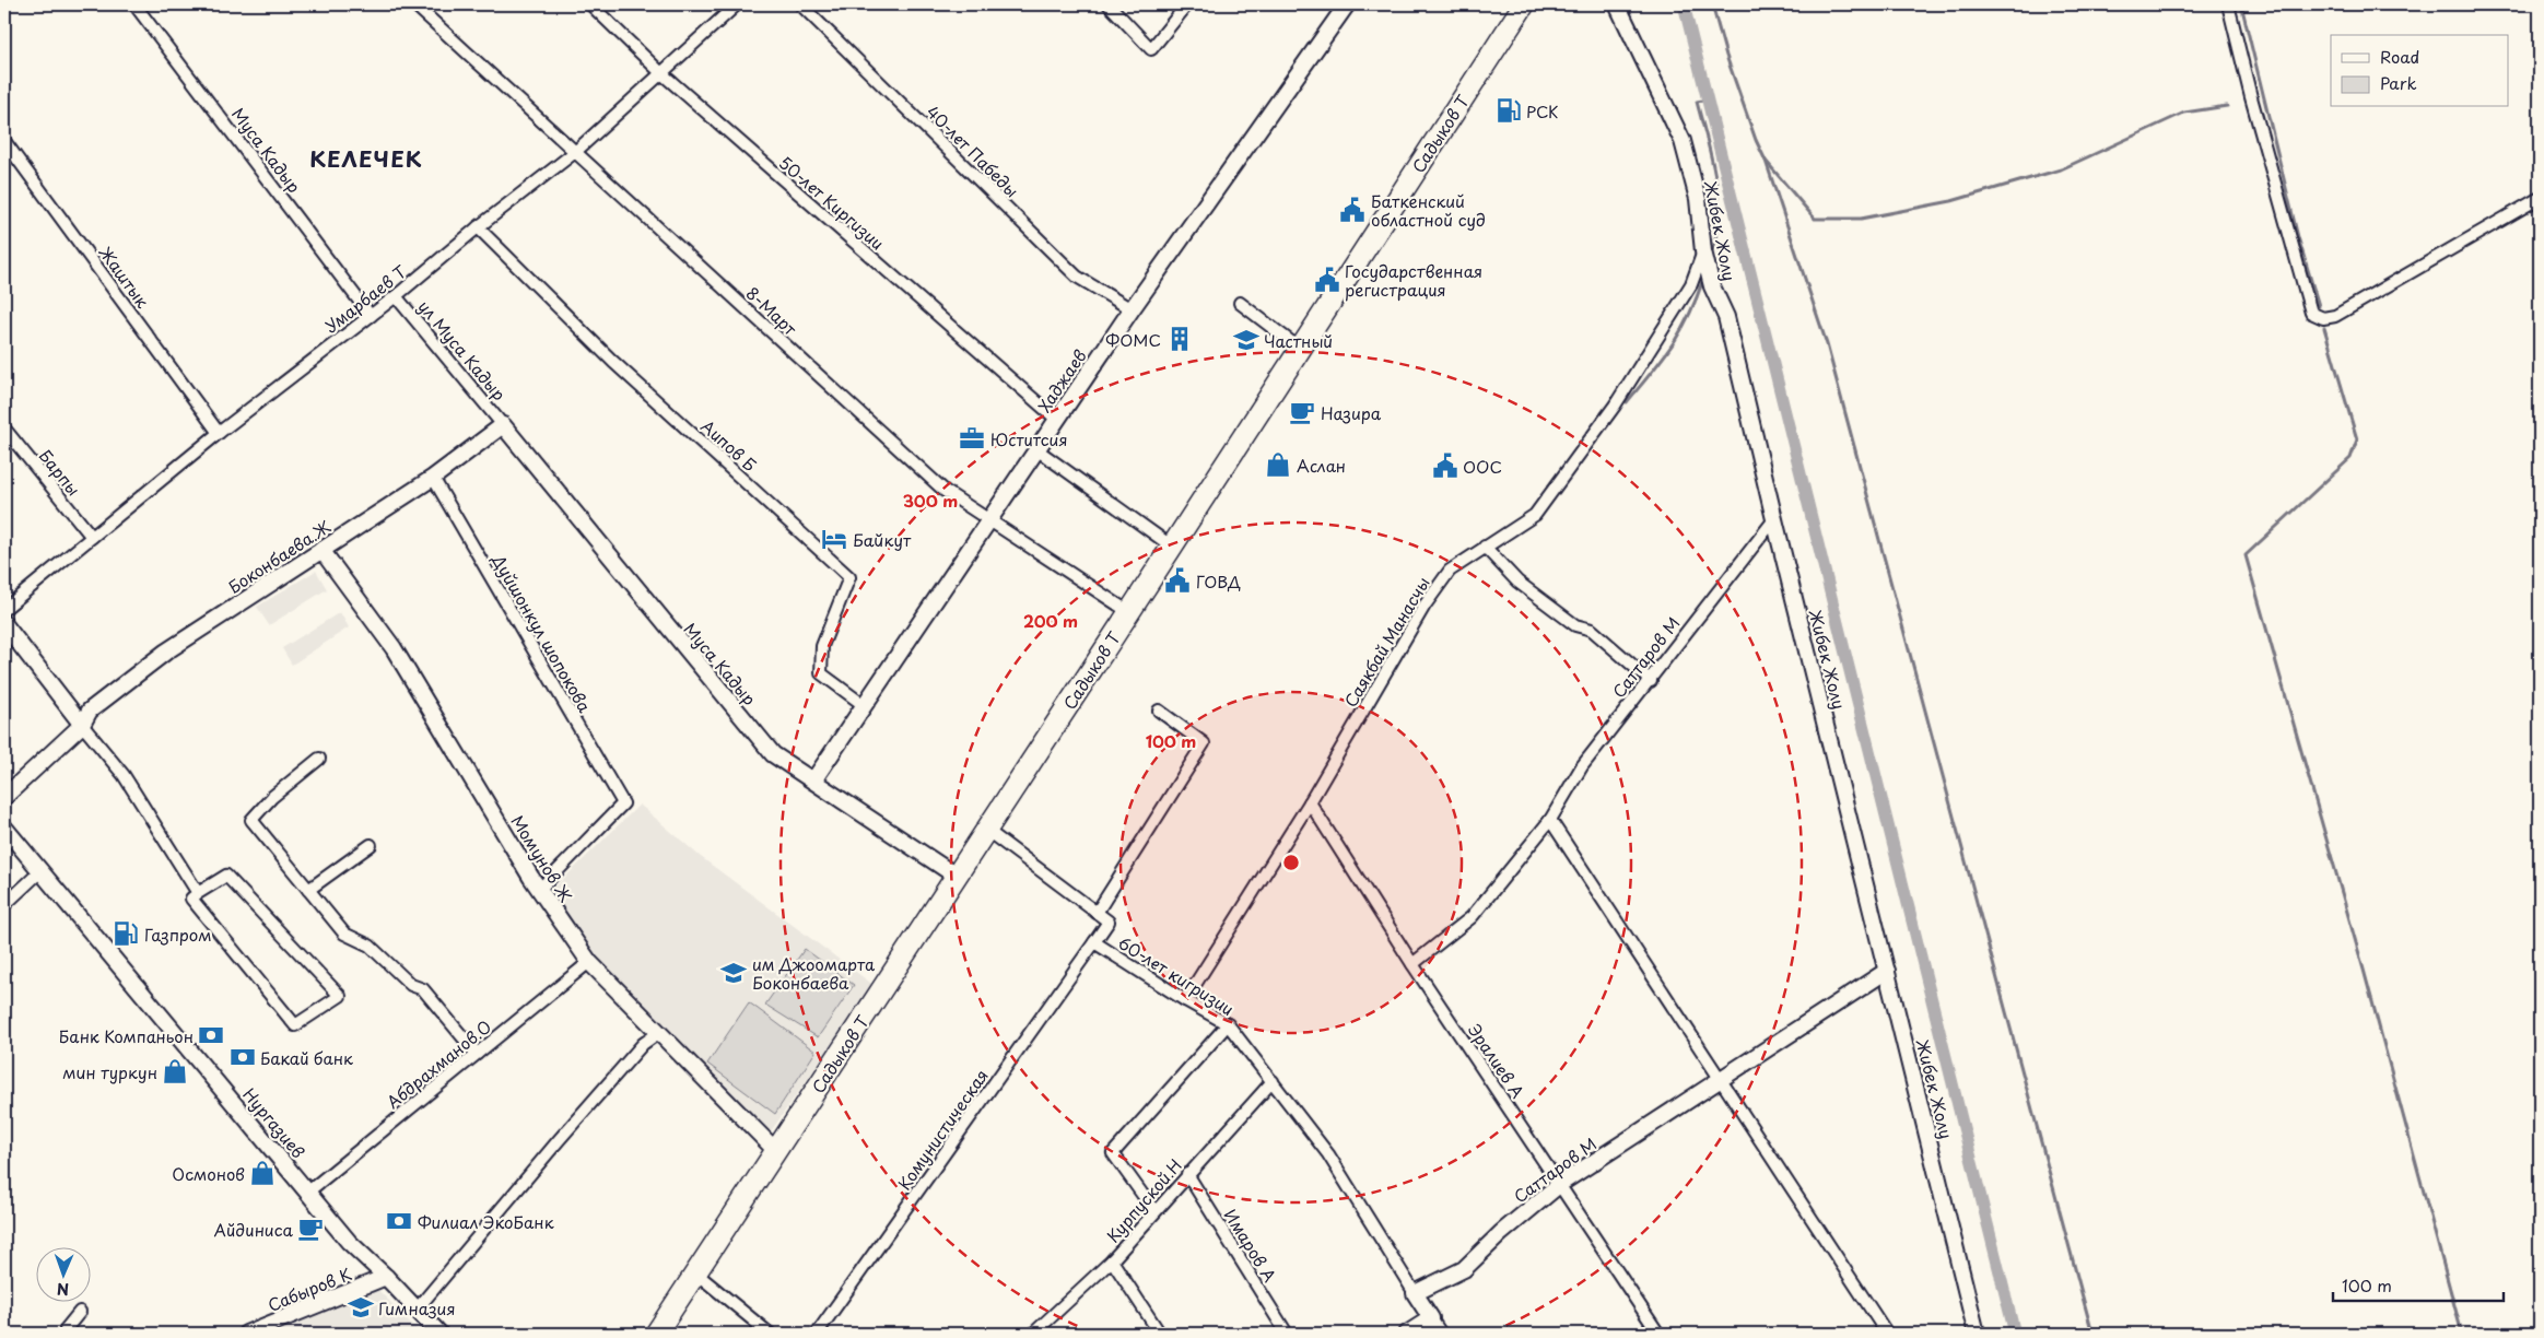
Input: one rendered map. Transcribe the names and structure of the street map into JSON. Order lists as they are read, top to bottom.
{
  "streets": {
    "highway": ["Садыков Т"],
    "street": [
      "Муса Кадыр",
      "40-лет Пабеды",
      "50-лет Киргизии",
      "Жибек Жолу",
      "Жаштык",
      "Умарбаев Т",
      "8-Март",
      "ул Муса Кадыр",
      "Хаджаев",
      "Аипов Б",
      "Барпы",
      "Боконбаева.Ж",
      "Дуйшонкул шопокова",
      "Саякбай Манасчы",
      "Саттаров М",
      "Момунов Ж",
      "60-лет кигризии",
      "Эралиев А",
      "Абдрахманов.О",
      "Нургазиев",
      "Комунистическая",
      "Курпуской.Н",
      "Имаров А",
      "Сабыров К"
    ]
  },
  "crossings": [
    ["Садыков Т", "Муса Кадыр"],
    ["Садыков Т", "8-Март"],
    ["Садыков Т", "Момунов Ж"],
    ["Муса Кадыр", "Умарбаев Т"],
    ["Муса Кадыр", "ул Муса Кадыр"],
    ["Муса Кадыр", "Хаджаев"],
    ["Муса Кадыр", "Боконбаева.Ж"],
    ["40-лет Пабеды", "Хаджаев"],
    ["50-лет Киргизии", "Умарбаев Т"],
    ["50-лет Киргизии", "Хаджаев"],
    ["Жибек Жолу", "Саякбай Манасчы"],
    ["Жибек Жолу", "Саттаров М"],
    ["Жаштык", "Умарбаев Т"],
    ["Умарбаев Т", "8-Март"],
    ["Умарбаев Т", "ул Муса Кадыр"],
    ["Умарбаев Т", "Аипов Б"],
    ["Умарбаев Т", "Барпы"],
    ["8-Март", "Хаджаев"],
    ["ул Муса Кадыр", "Боконбаева.Ж"],
    ["Хаджаев", "Аипов Б"],
    ["Боконбаева.Ж", "Дуйшонкул шопокова"],
    ["Боконбаева.Ж", "Момунов Ж"],
    ["Дуйшонкул шопокова", "Момунов Ж"],
    ["Саякбай Манасчы", "60-лет кигризии"],
    ["Саякбай Манасчы", "Эралиев А"],
    ["Саттаров М", "60-лет кигризии"],
    ["Саттаров М", "Эралиев А"],
    ["Момунов Ж", "Абдрахманов.О"],
    ["60-лет кигризии", "Комунистическая"],
    ["60-лет кигризии", "Курпуской.Н"],
    ["Абдрахманов.О", "Нургазиев"],
    ["Нургазиев", "Сабыров К"],
    ["Курпуской.Н", "Имаров А"]
  ],
  "districts": ["КЕЛЕЧЕК"],
  "places": {
    "fuel station": ["РСК", "Газпром"],
    "public building": [
      "Баткенский областной суд",
      "Государственная регистрация",
      "ООС",
      "ГОВД"
    ],
    "building": ["ФОМС"],
    "school or university": ["Частный", "им Джоомарта Боконбаева", "Гимназия"],
    "cafe": ["Назира", "Айдиниса"],
    "office": ["Юститсия"],
    "shop": ["Аслан", "мин туркун", "Осмонов"],
    "hotel": ["Байкут"],
    "bank": ["Банк Компаньон", "Бакай банк", "Филиал ЭкоБанк"]
  },
  "legend": ["Road", "Park"],
  "scale_bar": "100 m",
  "north": "bottom",
  "rings": ["300 m", "200 m", "100 m"]
}
